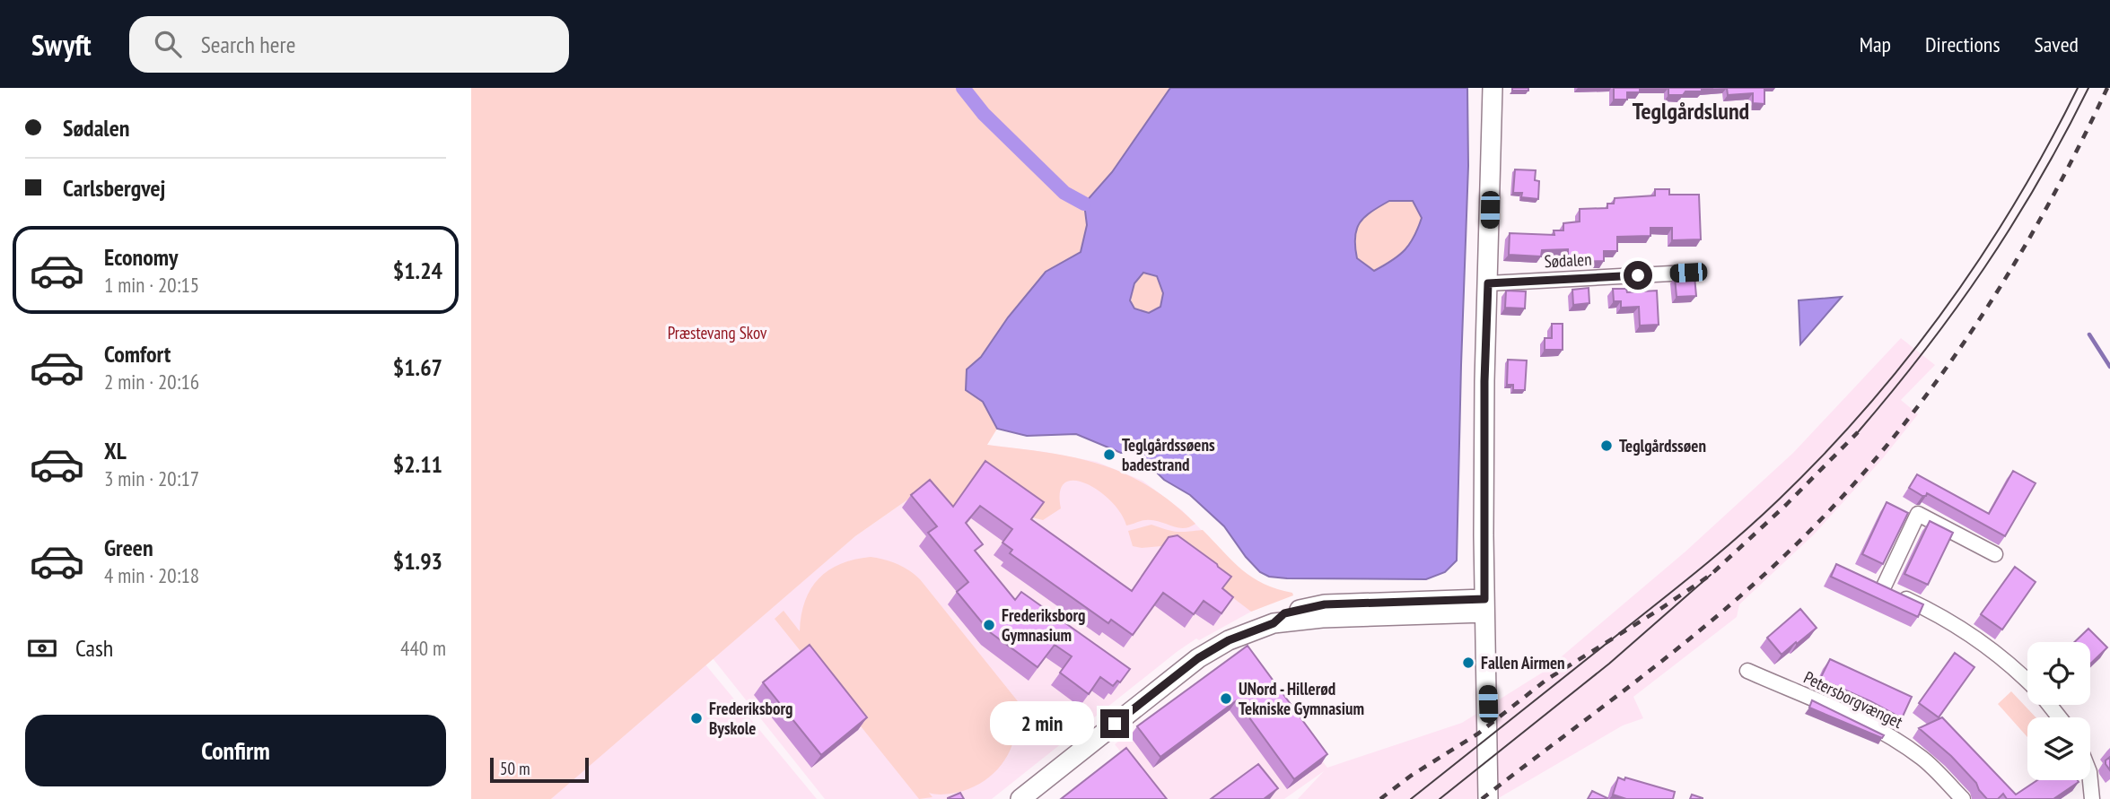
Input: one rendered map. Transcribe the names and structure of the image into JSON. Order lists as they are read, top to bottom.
{
  "streets": {
    "street": ["Sødalen", "Petersborgvænget"]
  },
  "districts": ["Teglgårdslund"],
  "parks": ["Præstevang Skov"],
  "places": [
    "Teglgårdssøen",
    "Teglgårdssøens badestrand",
    "Frederiksborg Gymnasium",
    "Fallen Airmen",
    "UNord - Hillerød Tekniske Gymnasium",
    "Frederiksborg Byskole"
  ],
  "scale_bar": "50 m",
  "page": {
    "header": "Swyft",
    "search": "Search here",
    "nav": ["Map", "Directions", "Saved"],
    "banner": ["Sødalen", "Carlsbergvej"],
    "list": [
      {
        "name": "Economy",
        "note": "1 min · 20:15",
        "value": "$1.24"
      },
      {
        "name": "Comfort",
        "note": "2 min · 20:16",
        "value": "$1.67"
      },
      {
        "name": "XL",
        "note": "3 min · 20:17",
        "value": "$2.11"
      },
      {
        "name": "Green",
        "note": "4 min · 20:18",
        "value": "$1.93"
      }
    ],
    "pay": ["Cash", "440 m"],
    "bubble": "2 min",
    "buttons": "Confirm",
    "scale": "50 m"
  }
}
